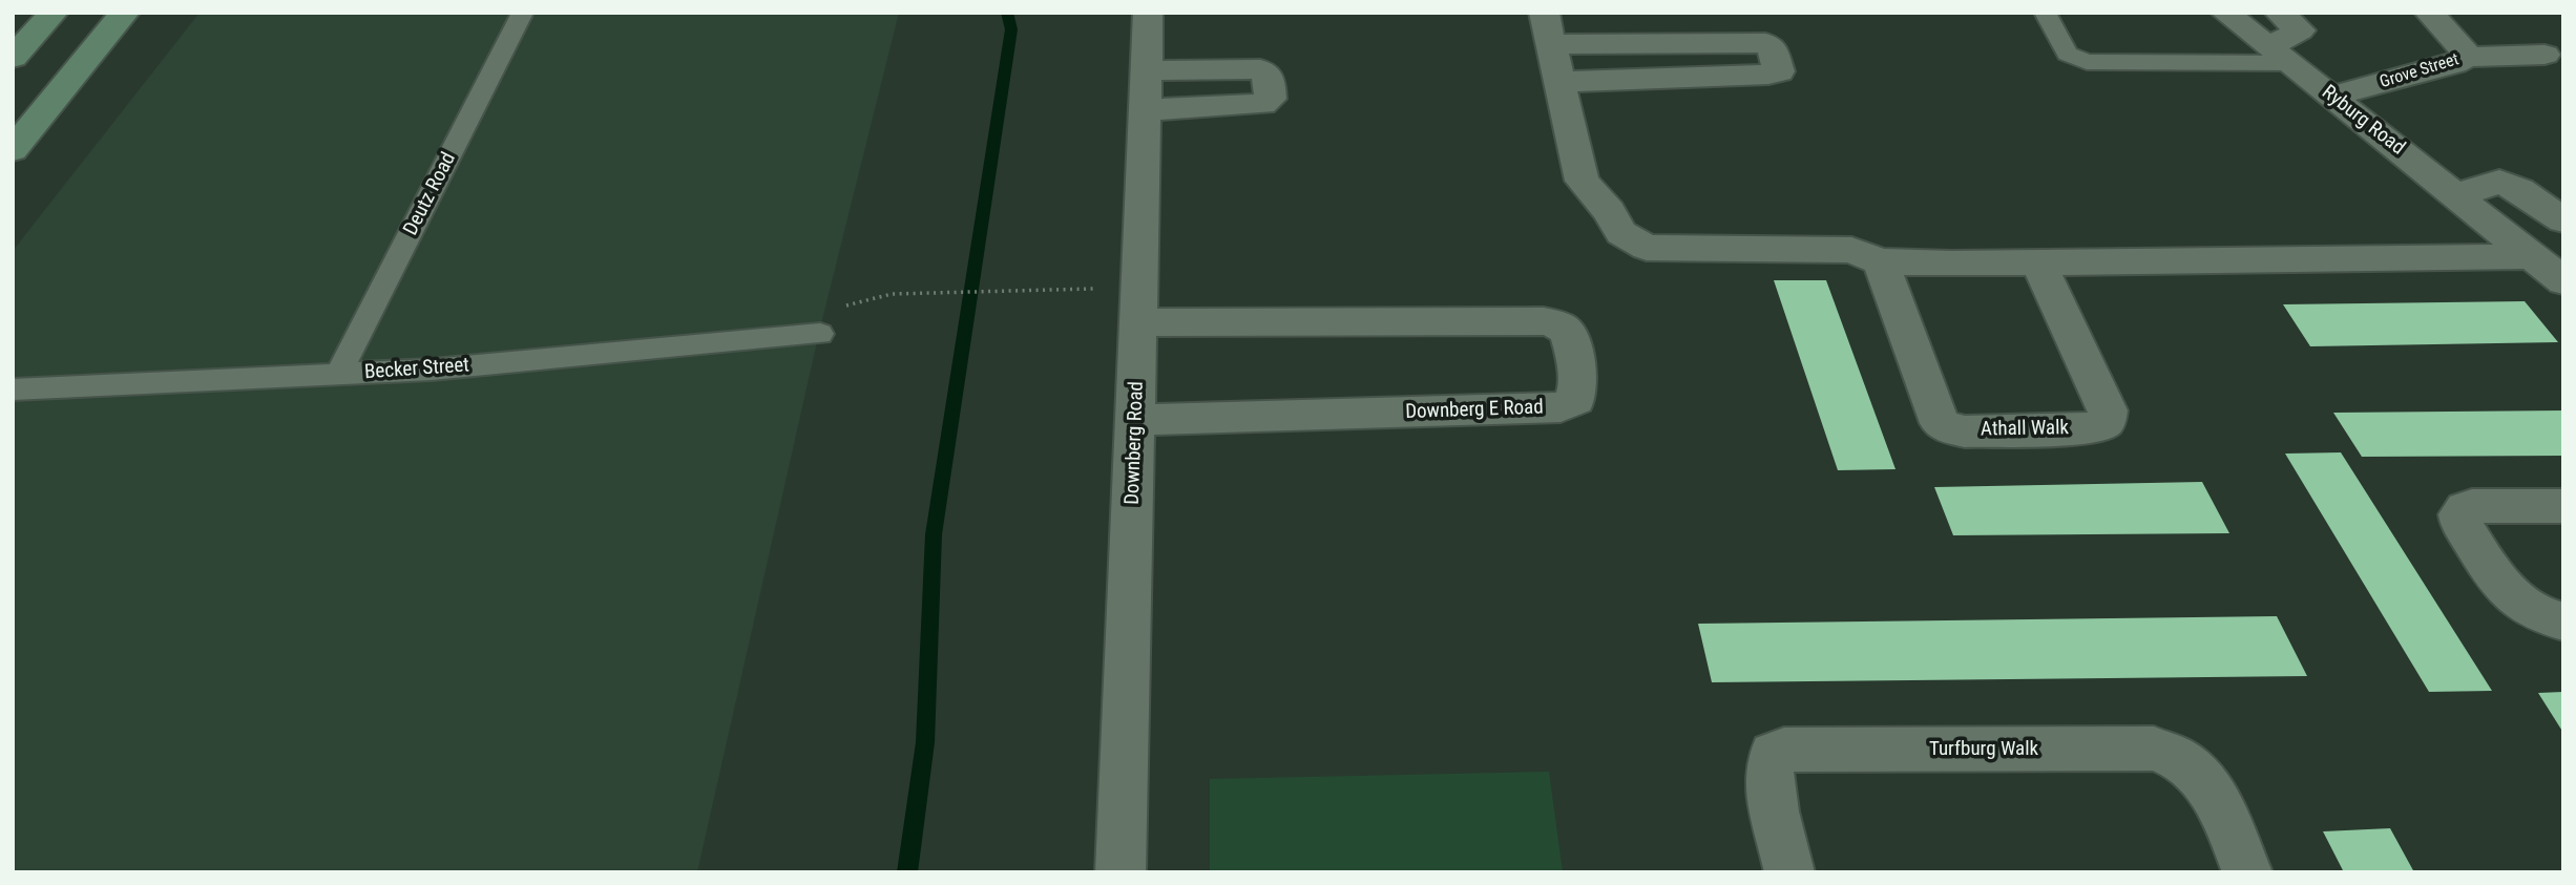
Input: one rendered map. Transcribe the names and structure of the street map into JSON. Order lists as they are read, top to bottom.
{
  "streets": {
    "street": [
      "Grove Street",
      "Ryburg Road",
      "Downberg E Road",
      "Athall Walk",
      "Downberg Road",
      "Turfburg Walk"
    ],
    "lane": ["Deutz Road", "Becker Street"]
  },
  "crossings": [
    ["Grove Street", "Ryburg Road"],
    ["Deutz Road", "Becker Street"],
    ["Downberg E Road", "Downberg Road"]
  ]
}
